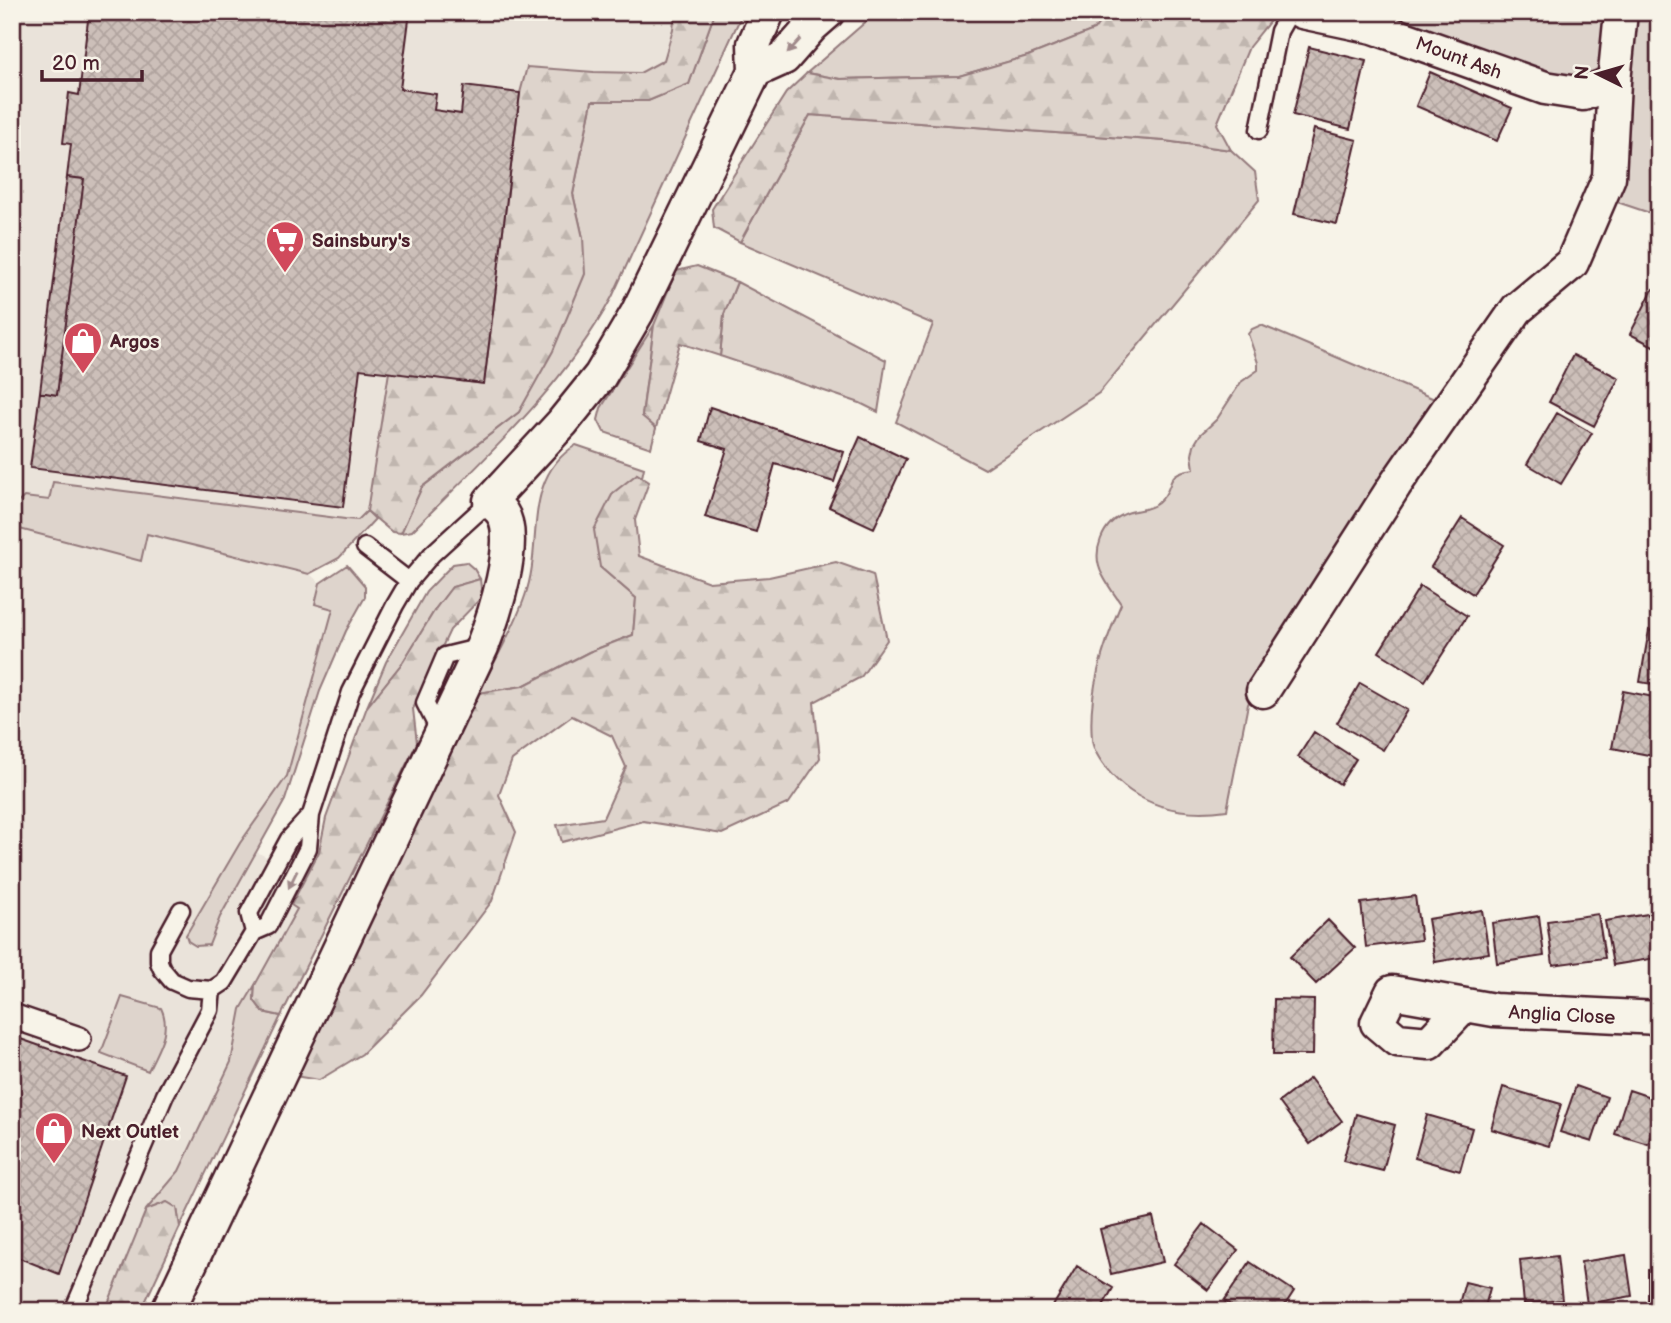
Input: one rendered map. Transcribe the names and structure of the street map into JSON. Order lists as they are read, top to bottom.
{
  "streets": {
    "street": ["Mount Ash", "Anglia Close"]
  },
  "places": {
    "supermarket": ["Sainsbury's"],
    "shop": ["Argos", "Next Outlet"]
  },
  "scale_bar": "20 m",
  "north": "left"
}
